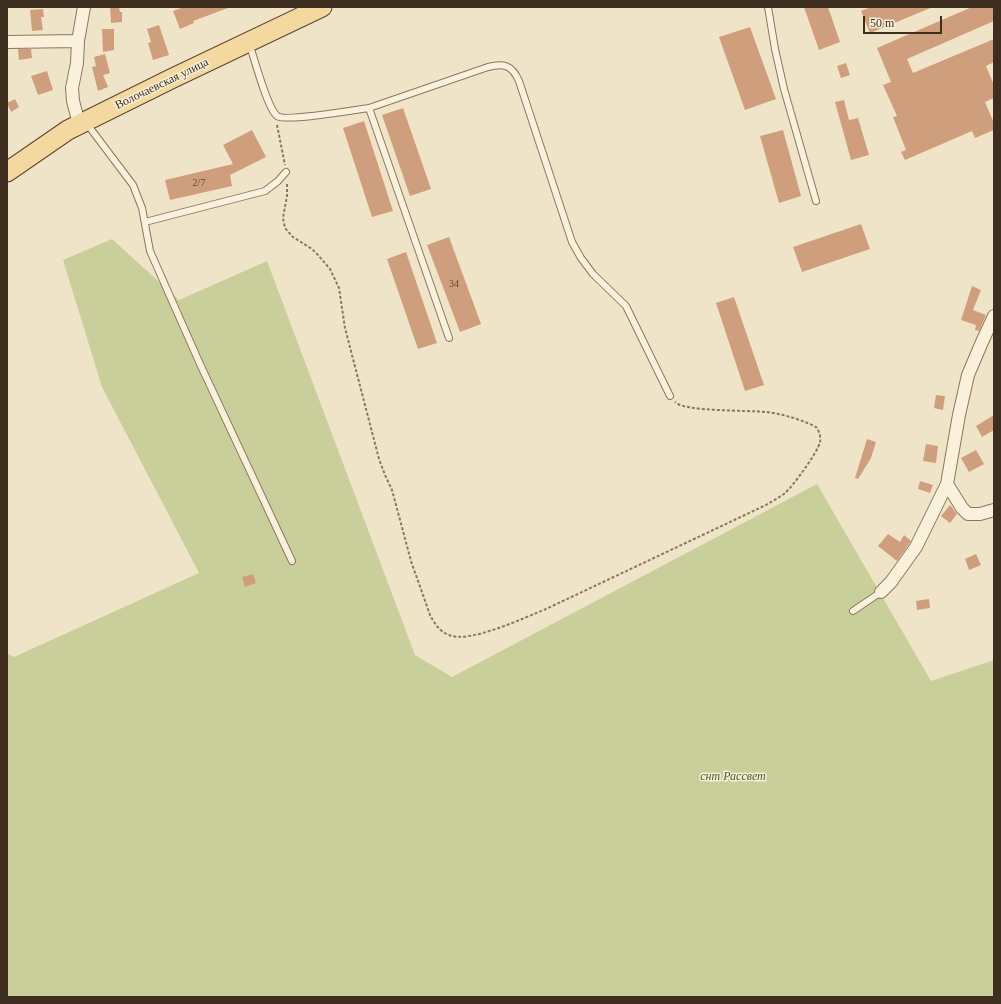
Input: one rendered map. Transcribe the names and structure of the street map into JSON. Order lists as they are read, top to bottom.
{
  "streets": {
    "main road": ["Волочаевская улица"]
  },
  "parks": ["снт Рассвет"],
  "house_numbers": ["2/7", "34"],
  "scale_bar": "50 m"
}
